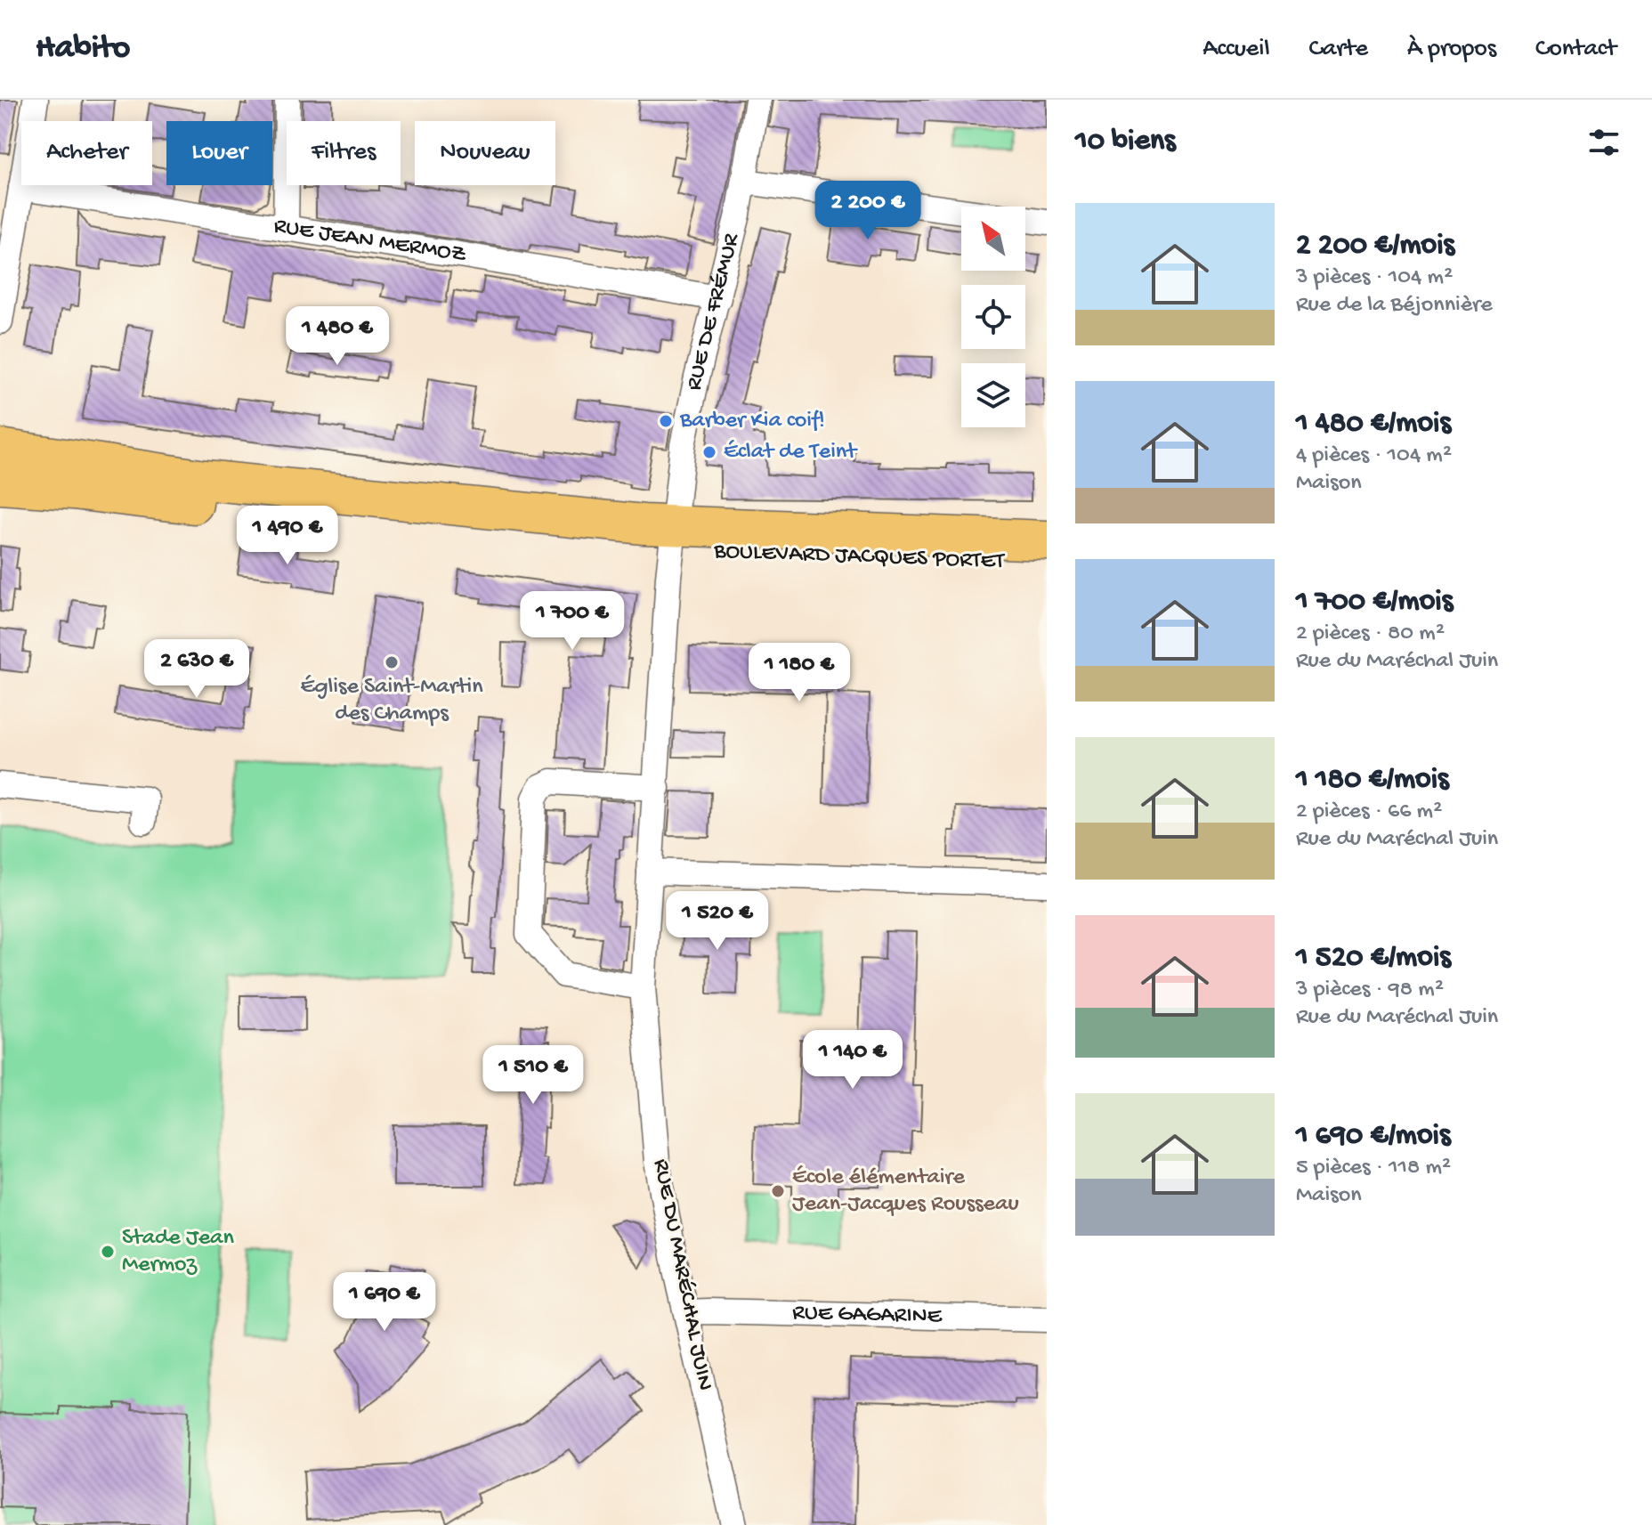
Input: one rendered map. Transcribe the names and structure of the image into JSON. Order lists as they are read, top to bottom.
{
  "streets": {
    "main road": ["BOULEVARD JACQUES PORTET"],
    "street": [
      "RUE JEAN MERMOZ",
      "RUE DE FRÉMUR",
      "RUE DU MARÉCHAL JUIN",
      "RUE GAGARINE"
    ]
  },
  "crossings": [
    ["RUE JEAN MERMOZ", "RUE DE FRÉMUR"],
    ["RUE DE FRÉMUR", "BOULEVARD JACQUES PORTET"],
    ["RUE DE FRÉMUR", "RUE DU MARÉCHAL JUIN"],
    ["BOULEVARD JACQUES PORTET", "RUE DU MARÉCHAL JUIN"],
    ["RUE DU MARÉCHAL JUIN", "RUE GAGARINE"]
  ],
  "places": [
    "Barber Kia coif!",
    "Éclat de Teint",
    "Église Saint-Martin des Champs",
    "École élémentaire Jean-Jacques Rousseau",
    "Stade Jean Mermoz"
  ],
  "north": "top left",
  "page": {
    "header": "Habito",
    "nav": [
      "Accueil",
      "Carte",
      "À propos",
      "Contact"
    ],
    "heading": "10 biens",
    "chip": [
      "Acheter",
      "Louer",
      "Filtres",
      "Nouveau"
    ],
    "price": [
      "2 200 €",
      "1 480 €",
      "1 490 €",
      "1 700 €",
      "2 630 €",
      "1 180 €",
      "1 520 €",
      "1 140 €",
      "1 510 €",
      "1 690 €"
    ],
    "list": [
      {
        "name": "2 200 €/mois",
        "note": "3 pièces · 104 m² · Rue de la Béjonnière"
      },
      {
        "name": "1 480 €/mois",
        "note": "4 pièces · 104 m² · Maison"
      },
      {
        "name": "1 700 €/mois",
        "note": "2 pièces · 80 m² · Rue du Maréchal Juin"
      },
      {
        "name": "1 180 €/mois",
        "note": "2 pièces · 66 m² · Rue du Maréchal Juin"
      },
      {
        "name": "1 520 €/mois",
        "note": "3 pièces · 98 m² · Rue du Maréchal Juin"
      },
      {
        "name": "1 690 €/mois",
        "note": "5 pièces · 118 m² · Maison"
      }
    ]
  }
}
